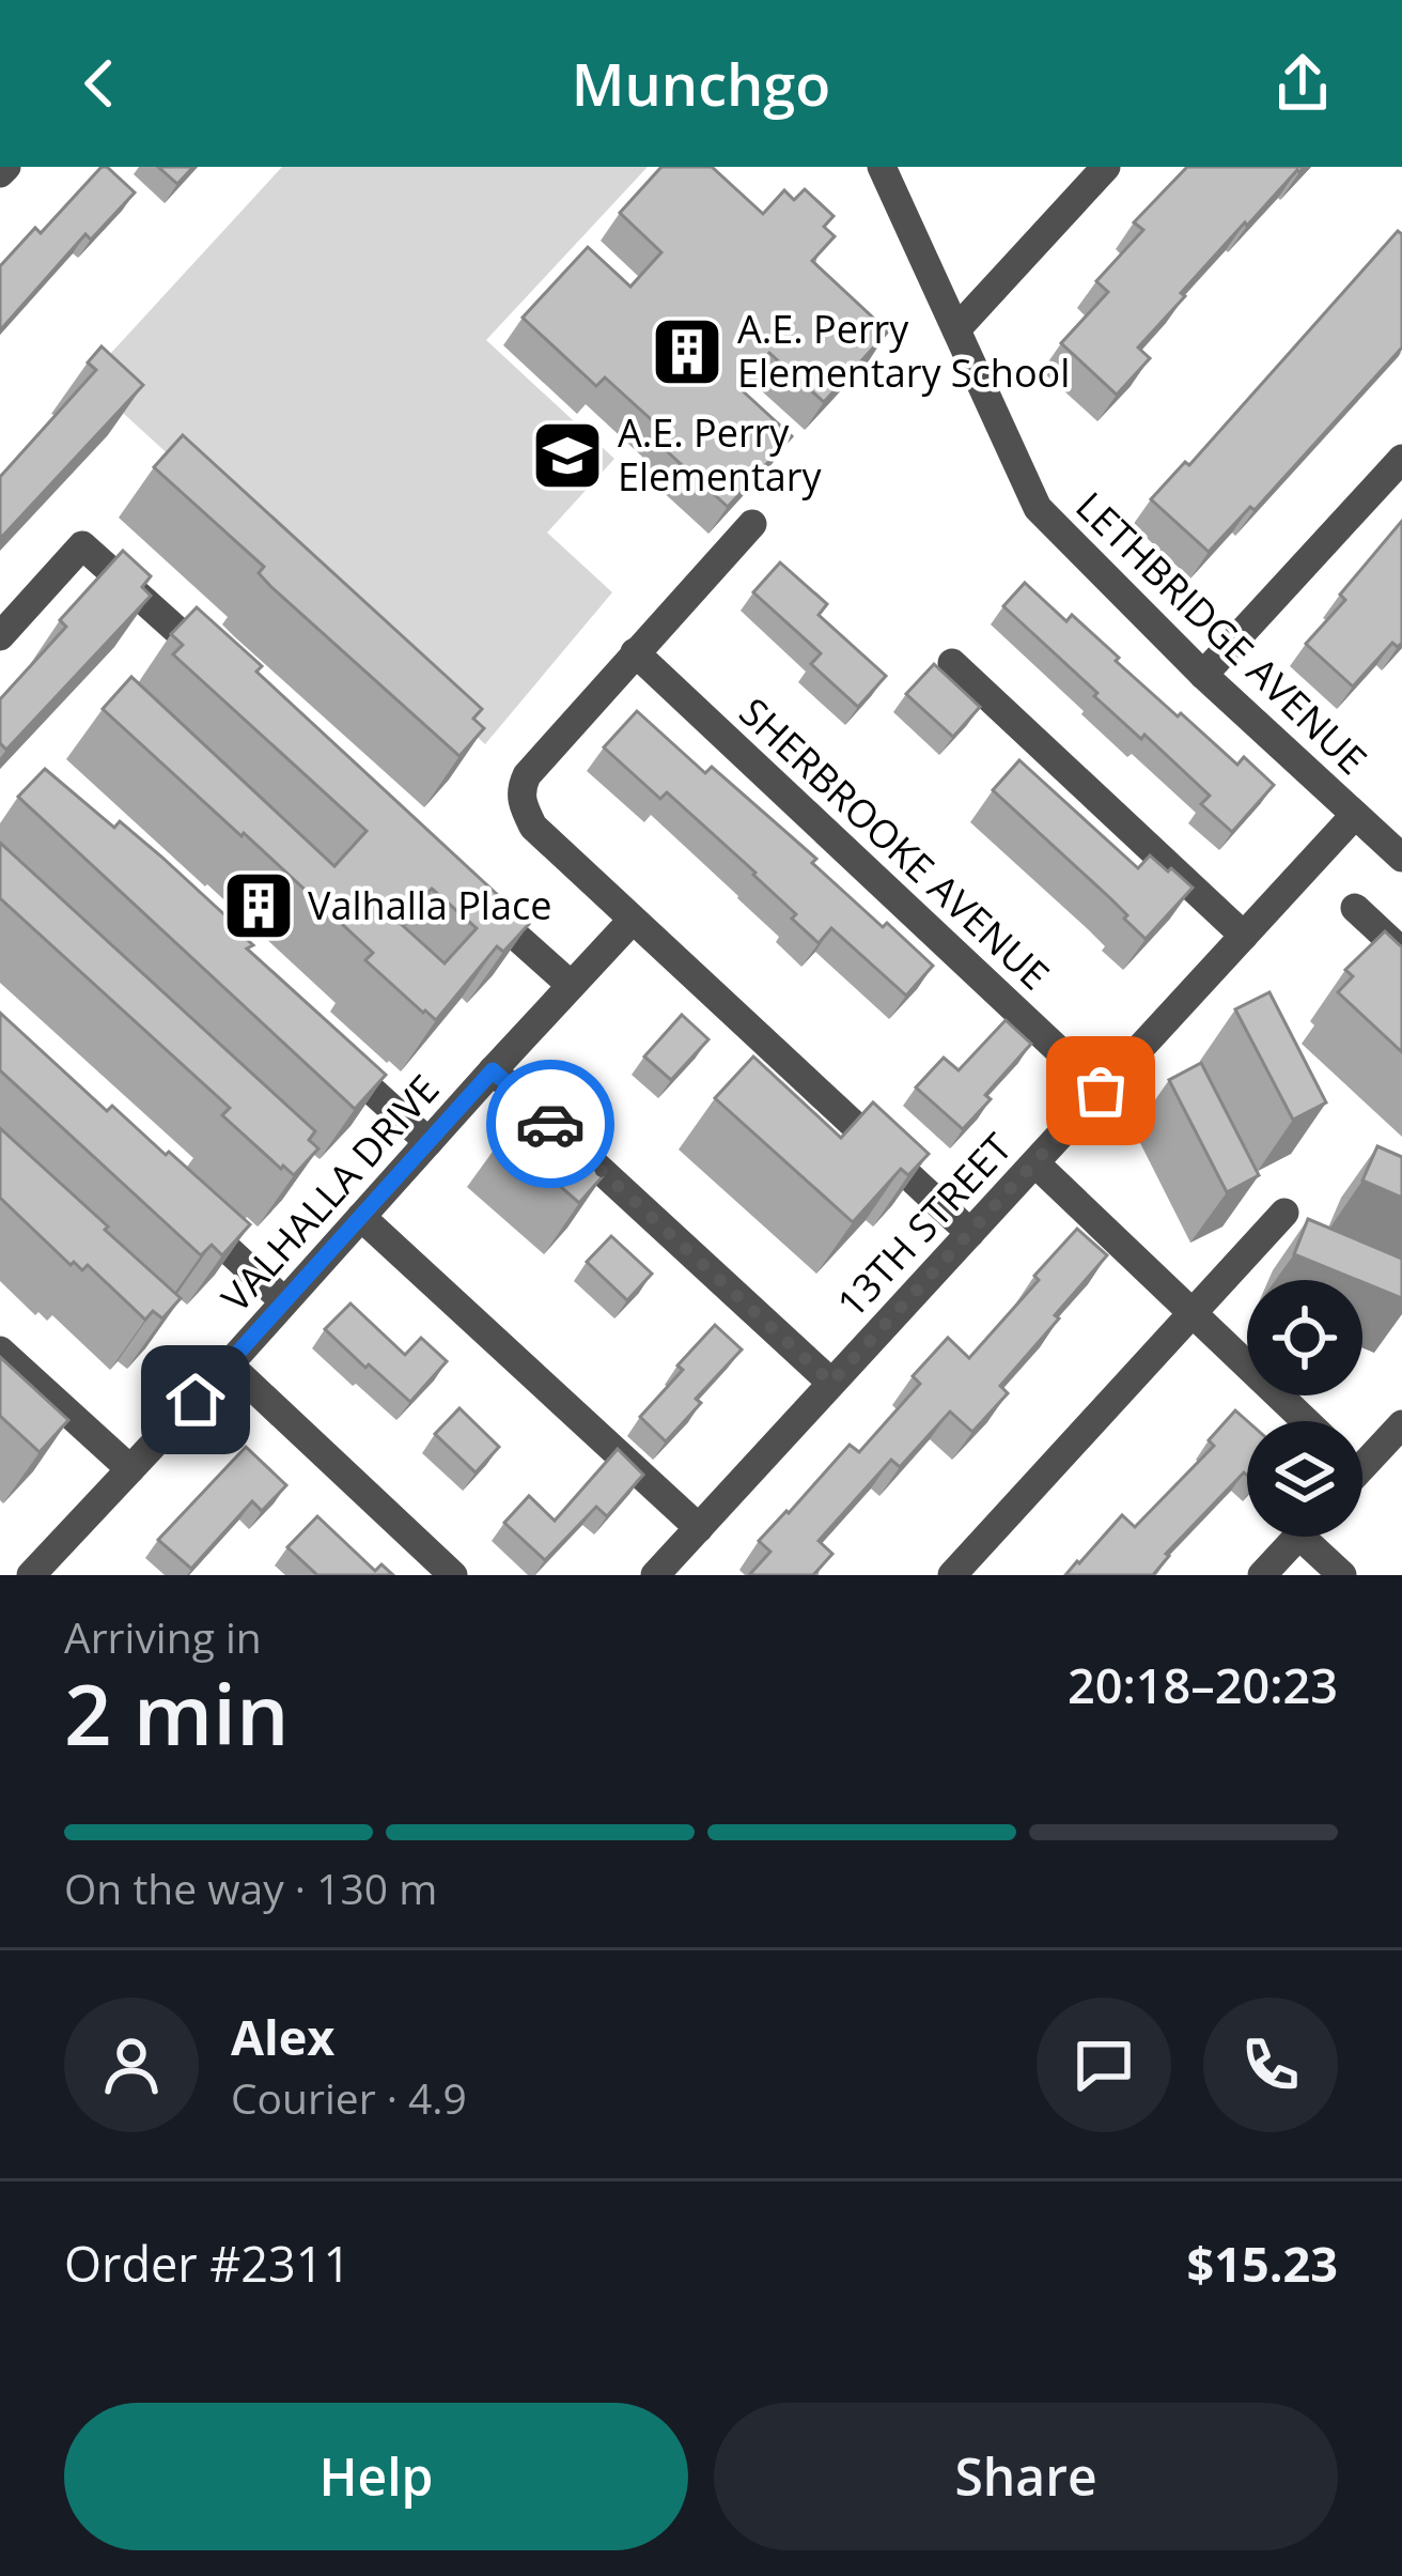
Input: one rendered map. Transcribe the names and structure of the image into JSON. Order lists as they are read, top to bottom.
{
  "streets": {
    "street": [
      "LETHBRIDGE AVENUE",
      "SHERBROOKE AVENUE",
      "VALHALLA DRIVE",
      "13TH STREET"
    ]
  },
  "crossings": [
    ["LETHBRIDGE AVENUE", "13TH STREET"],
    ["SHERBROOKE AVENUE", "13TH STREET"]
  ],
  "places": {
    "building": ["A.E. Perry Elementary School", "Valhalla Place"],
    "school or university": ["A.E. Perry Elementary"]
  },
  "page": {
    "header": "Munchgo",
    "heading": ["2 min", "Arriving in", "20:18–20:23"],
    "panel": [
      "Alex",
      "Courier · 4.9",
      "Order #2311",
      "$15.23"
    ],
    "bar": "On the way · 130 m",
    "buttons": ["Help", "Share"]
  }
}
